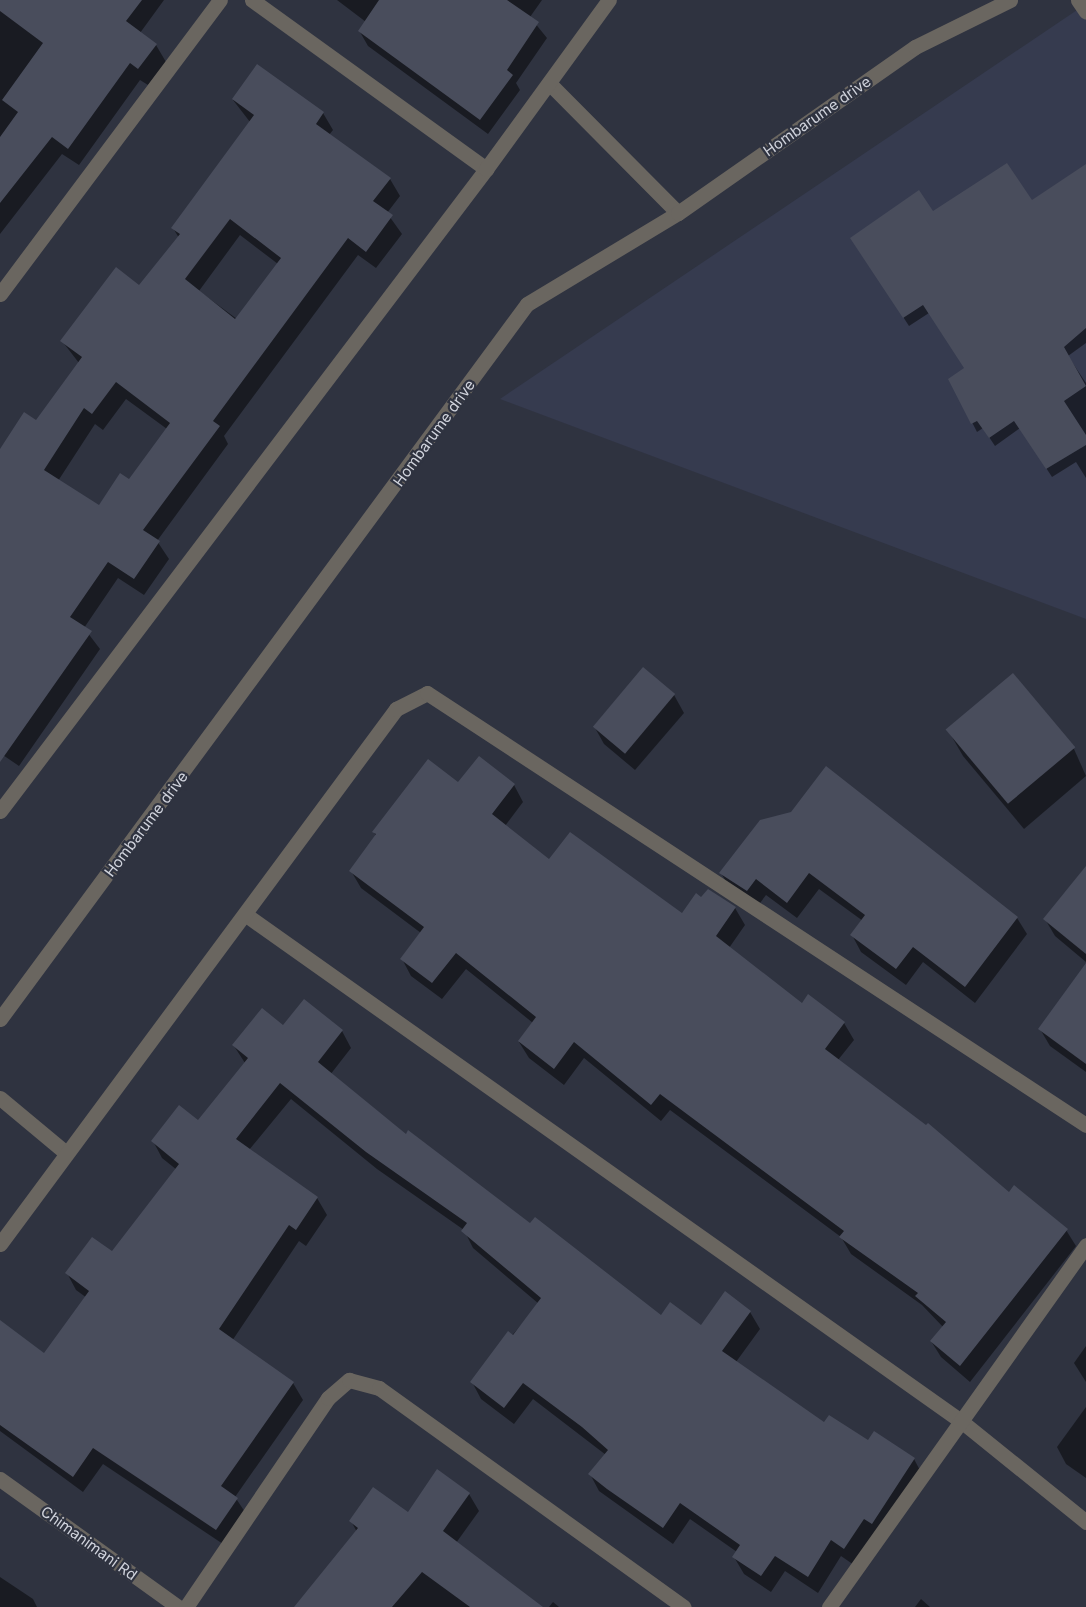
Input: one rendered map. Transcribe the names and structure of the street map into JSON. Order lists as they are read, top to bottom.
{
  "streets": {
    "street": ["Hombarume drive", "Chimanimani Rd"]
  }
}
